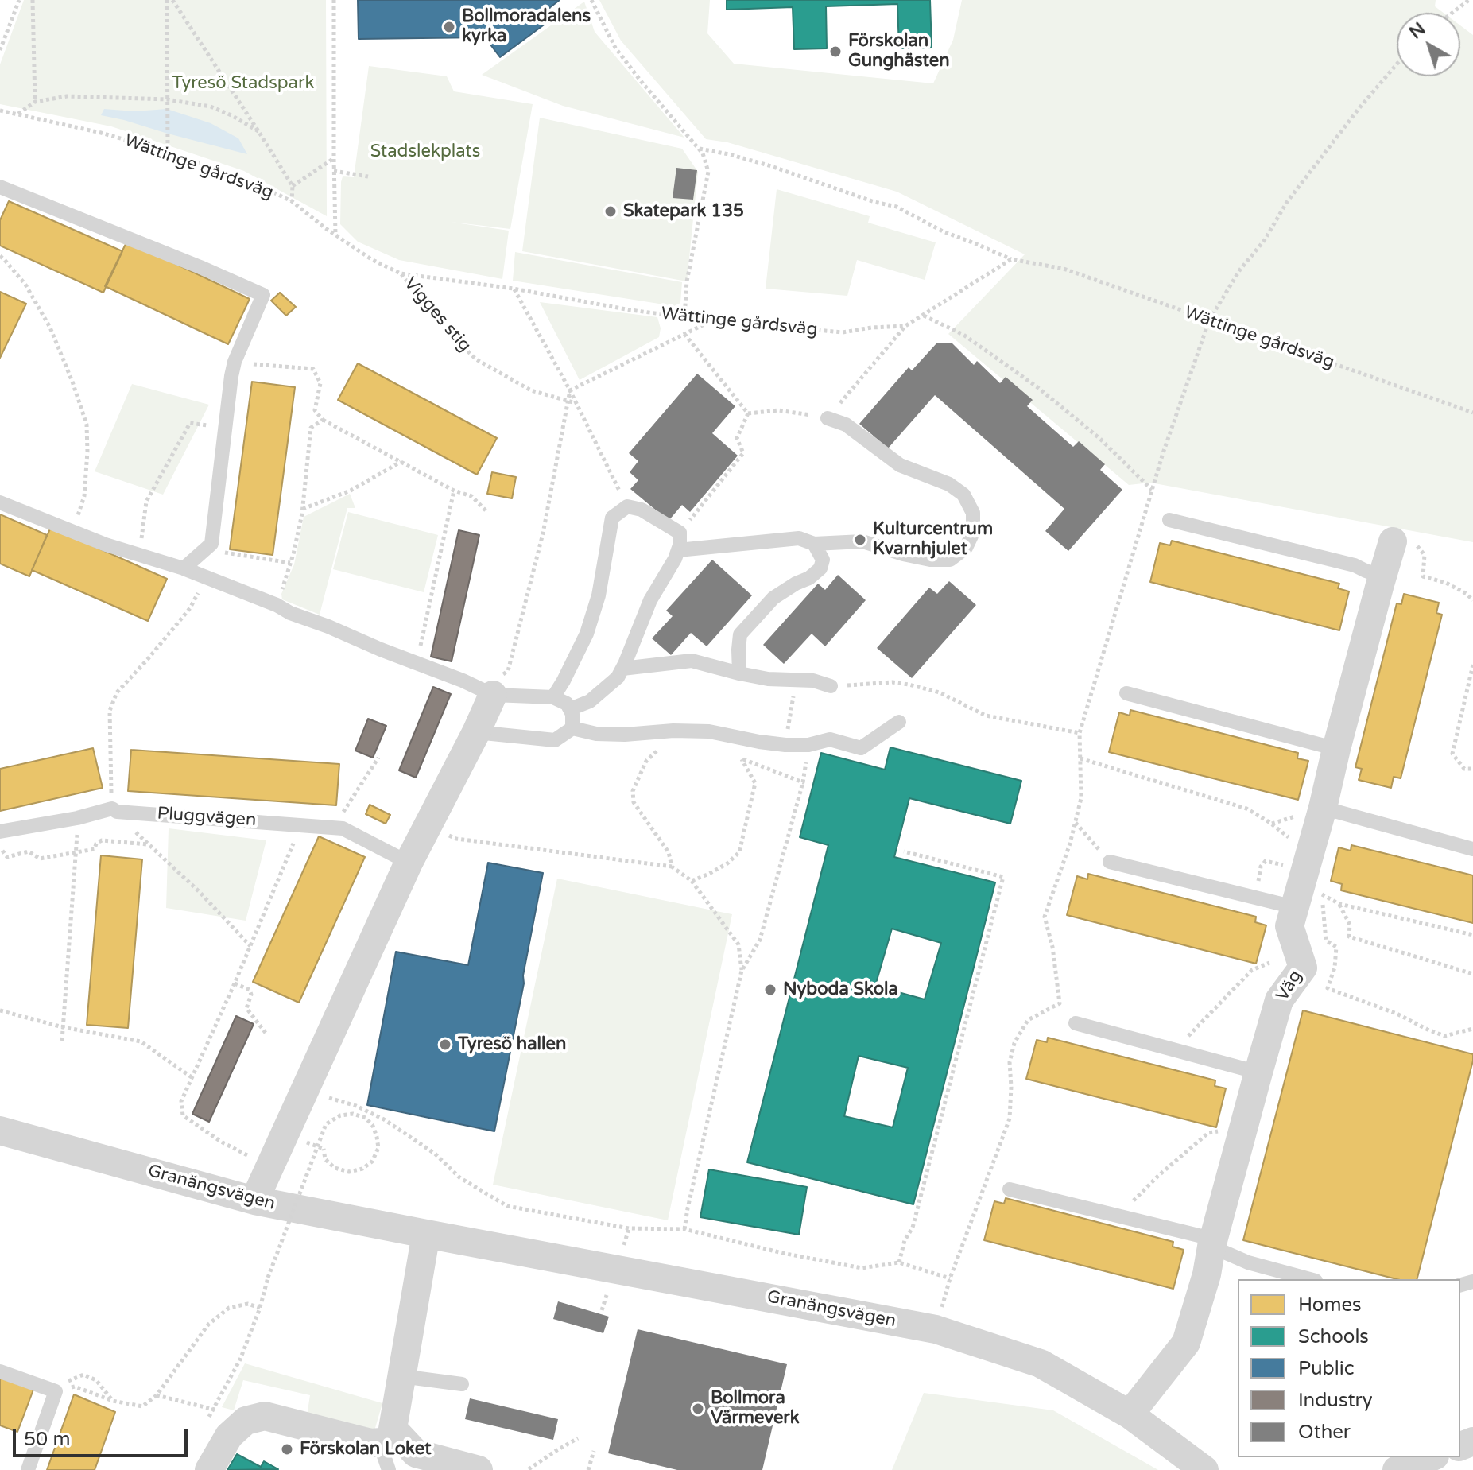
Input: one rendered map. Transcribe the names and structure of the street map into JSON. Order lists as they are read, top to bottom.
{
  "streets": {
    "street": ["Väg", "Granängsvägen"],
    "lane": ["Pluggvägen"],
    "path": ["Wättinge gårdsväg", "Vigges stig"]
  },
  "crossings": [
    ["Wättinge gårdsväg", "Vigges stig"],
    ["Väg", "Granängsvägen"]
  ],
  "parks": ["Tyresö Stadspark", "Stadslekplats"],
  "places": [
    "Bollmoradalens kyrka",
    "Förskolan Gunghästen",
    "Skatepark 135",
    "Kulturcentrum Kvarnhjulet",
    "Nyboda Skola",
    "Tyresö hallen",
    "Bollmora Värmeverk",
    "Förskolan Loket"
  ],
  "legend": [
    "Homes",
    "Schools",
    "Public",
    "Industry",
    "Other"
  ],
  "scale_bar": "50 m",
  "north": "top left"
}
